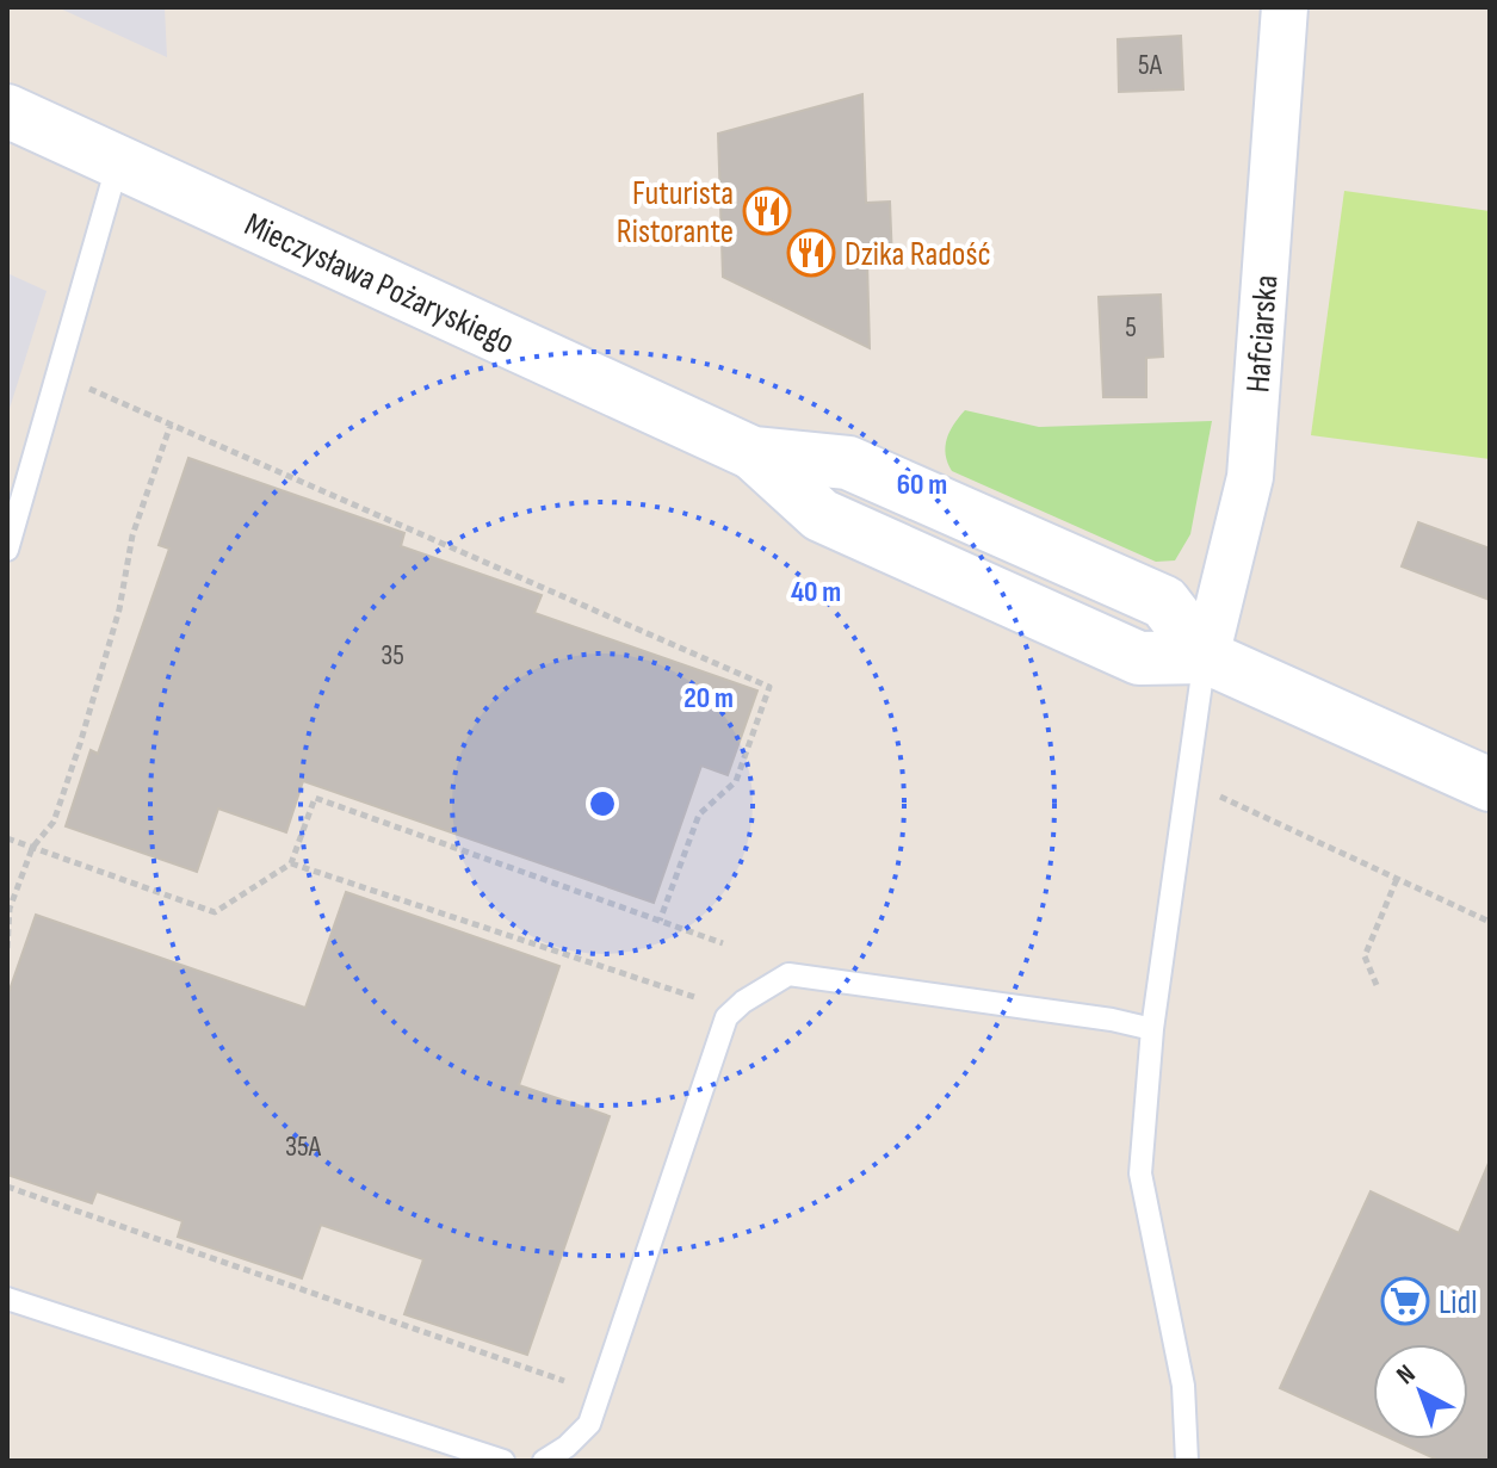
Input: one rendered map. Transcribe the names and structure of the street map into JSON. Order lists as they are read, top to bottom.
{
  "streets": {
    "street": ["Mieczysława Pożaryskiego", "Hafciarska"]
  },
  "crossings": [
    ["Mieczysława Pożaryskiego", "Hafciarska"]
  ],
  "places": {
    "restaurant": ["Futurista Ristorante", "Dzika Radość"],
    "supermarket": ["Lidl"]
  },
  "house_numbers": [
    "5A",
    "5",
    "35",
    "35A"
  ],
  "north": "top left",
  "rings": ["60 m", "40 m", "20 m"]
}
